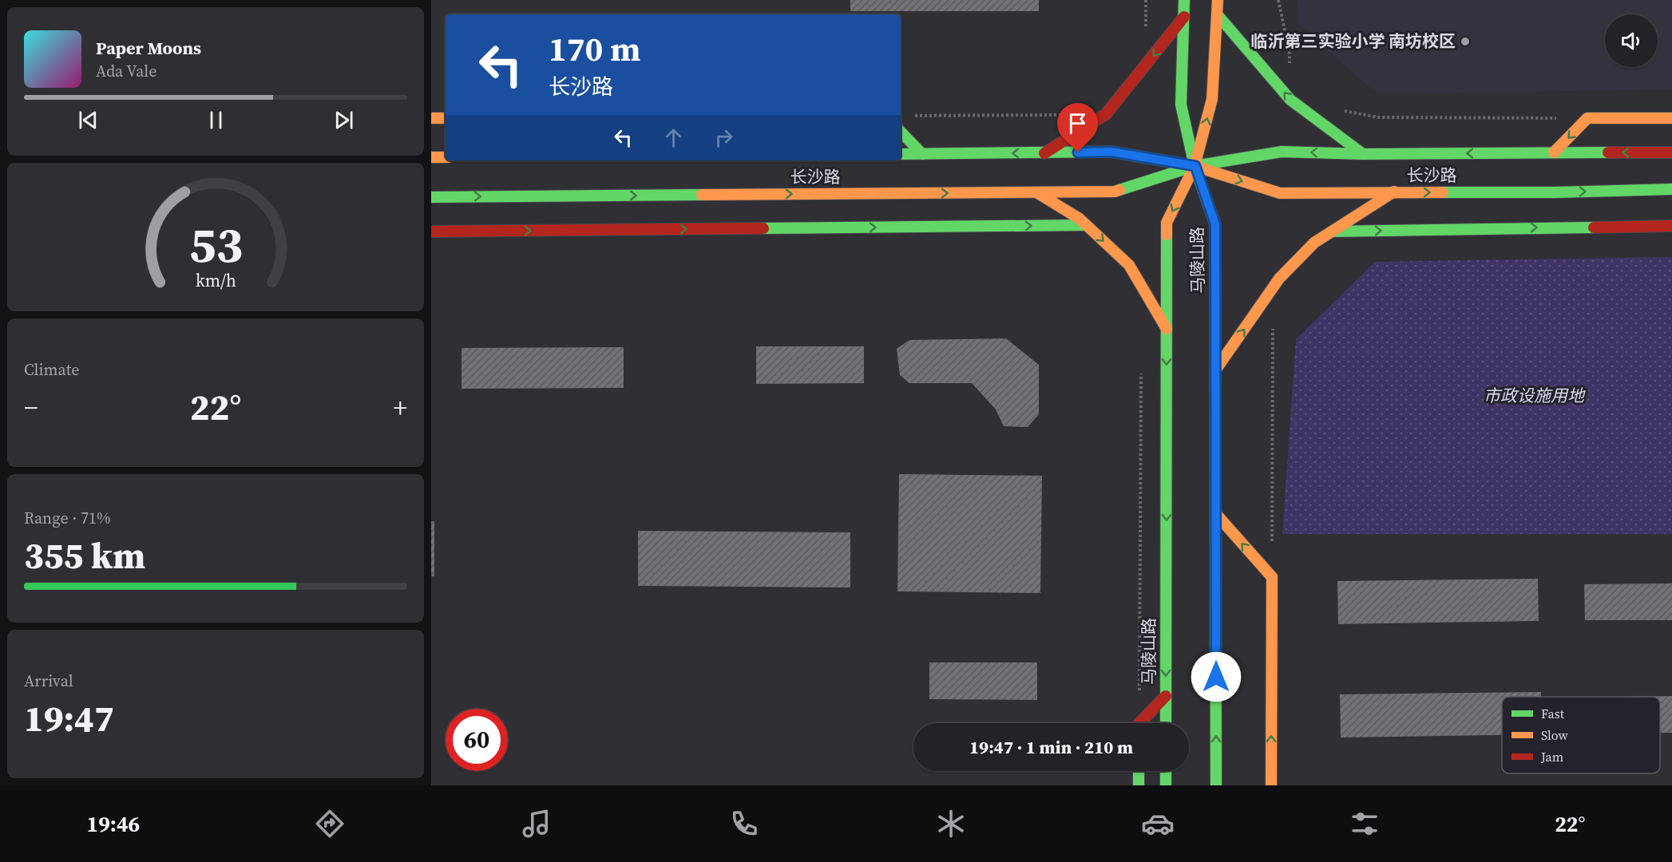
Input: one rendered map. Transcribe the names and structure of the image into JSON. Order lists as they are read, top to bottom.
{
  "streets": {
    "main road": ["长沙路", "马陵山路"]
  },
  "crossings": [
    ["长沙路", "马陵山路"]
  ],
  "parks": ["市政设施用地"],
  "places": ["临沂第三实验小学 南坊校区"],
  "legend": ["Fast", "Slow", "Jam"],
  "page": {
    "turn": ["170 m", "长沙路"],
    "song": ["Paper Moons", "Ada Vale"],
    "tile": [
      "Climate",
      ["Range · 71%", "355 km"],
      ["Arrival", "19:47"]
    ],
    "heat": ["−", "22°", "+"],
    "limit": "60",
    "trip": "19:47 · 1 min · 210 m",
    "tabs": ["19:46", "22°"],
    "gauge": ["53", "km/h"]
  }
}
